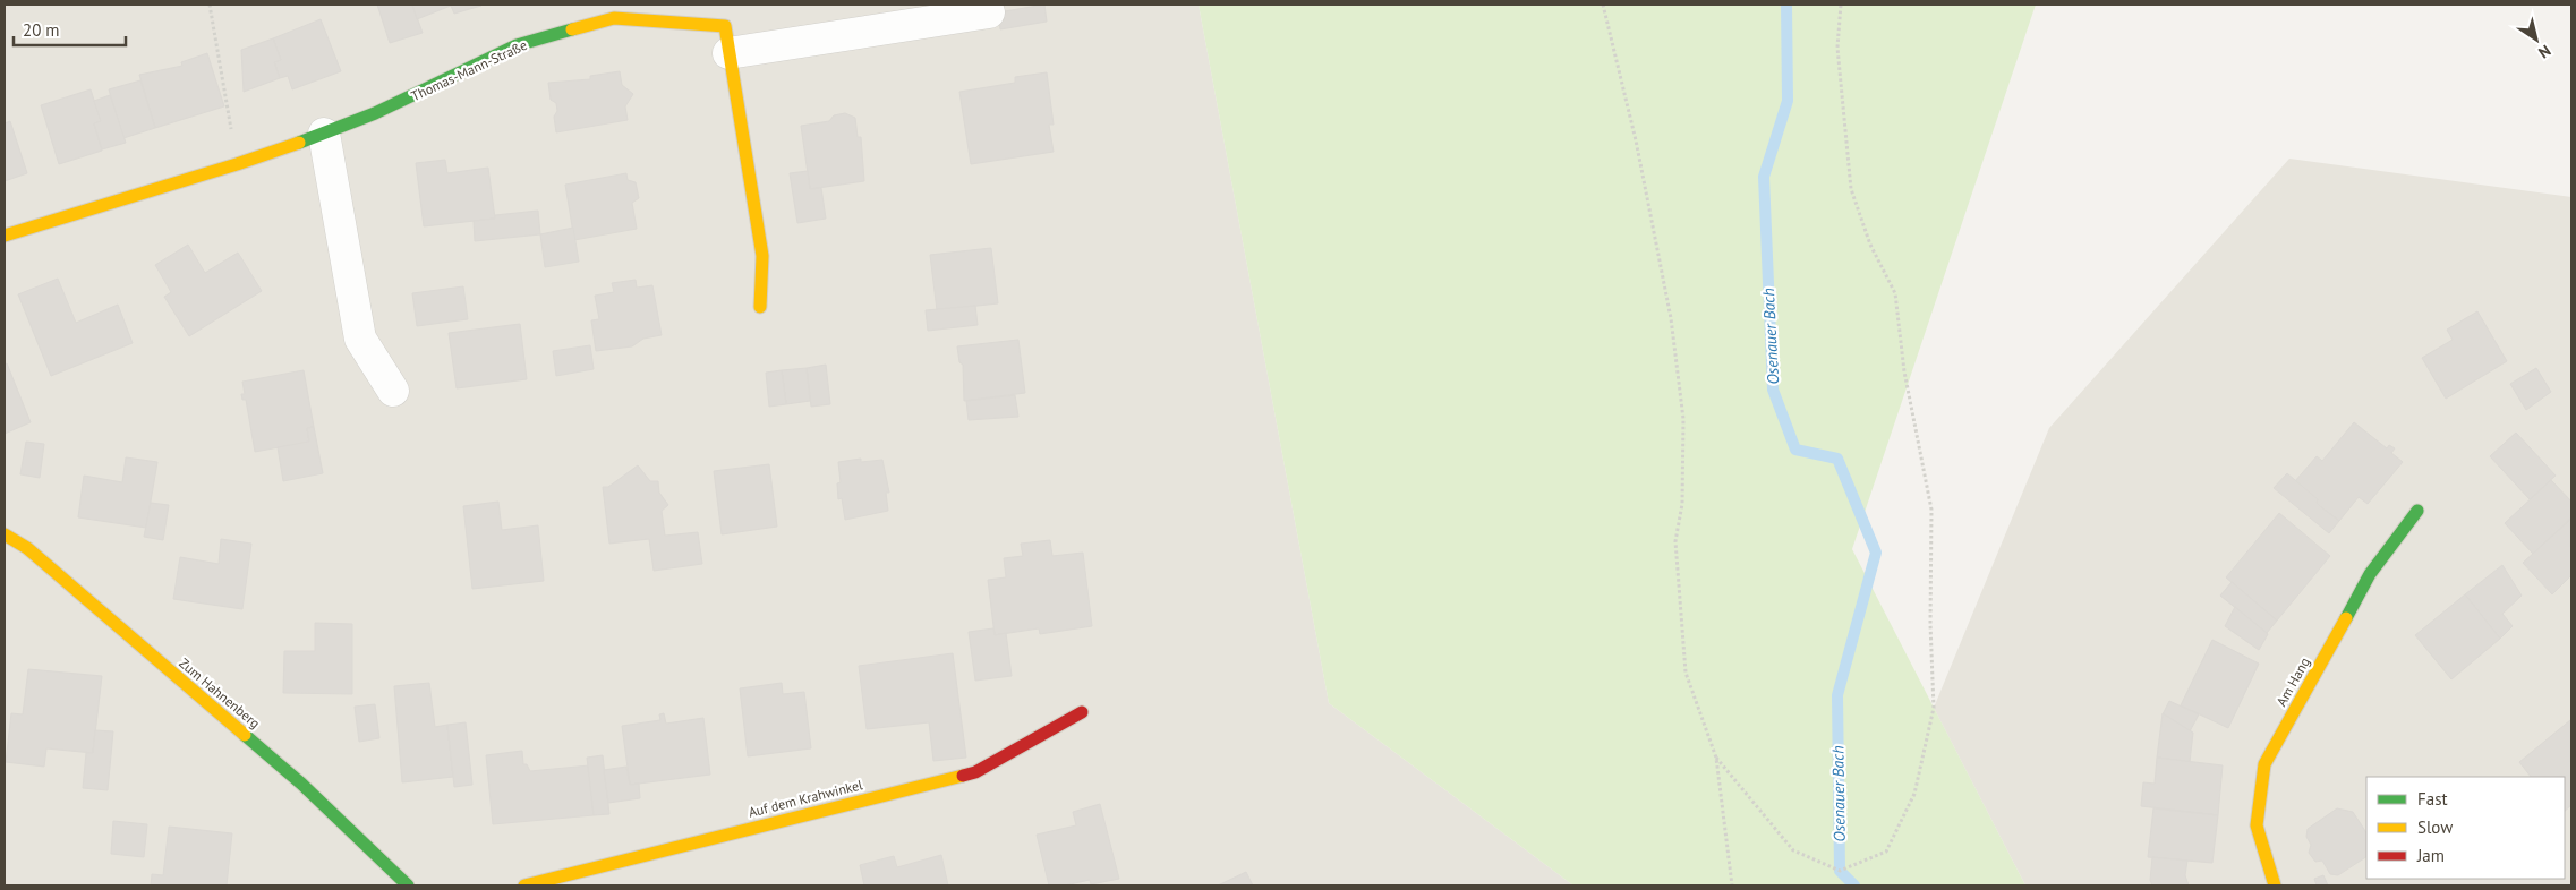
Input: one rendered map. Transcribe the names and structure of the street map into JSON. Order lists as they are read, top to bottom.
{
  "streets": {
    "street": [
      "Thomas-Mann-Straße",
      "Am Hang",
      "Zum Hahnenberg",
      "Auf dem Krahwinkel"
    ]
  },
  "water": ["Osenauer Bach"],
  "legend": ["Fast", "Slow", "Jam"],
  "scale_bar": "20 m",
  "north": "bottom right"
}
